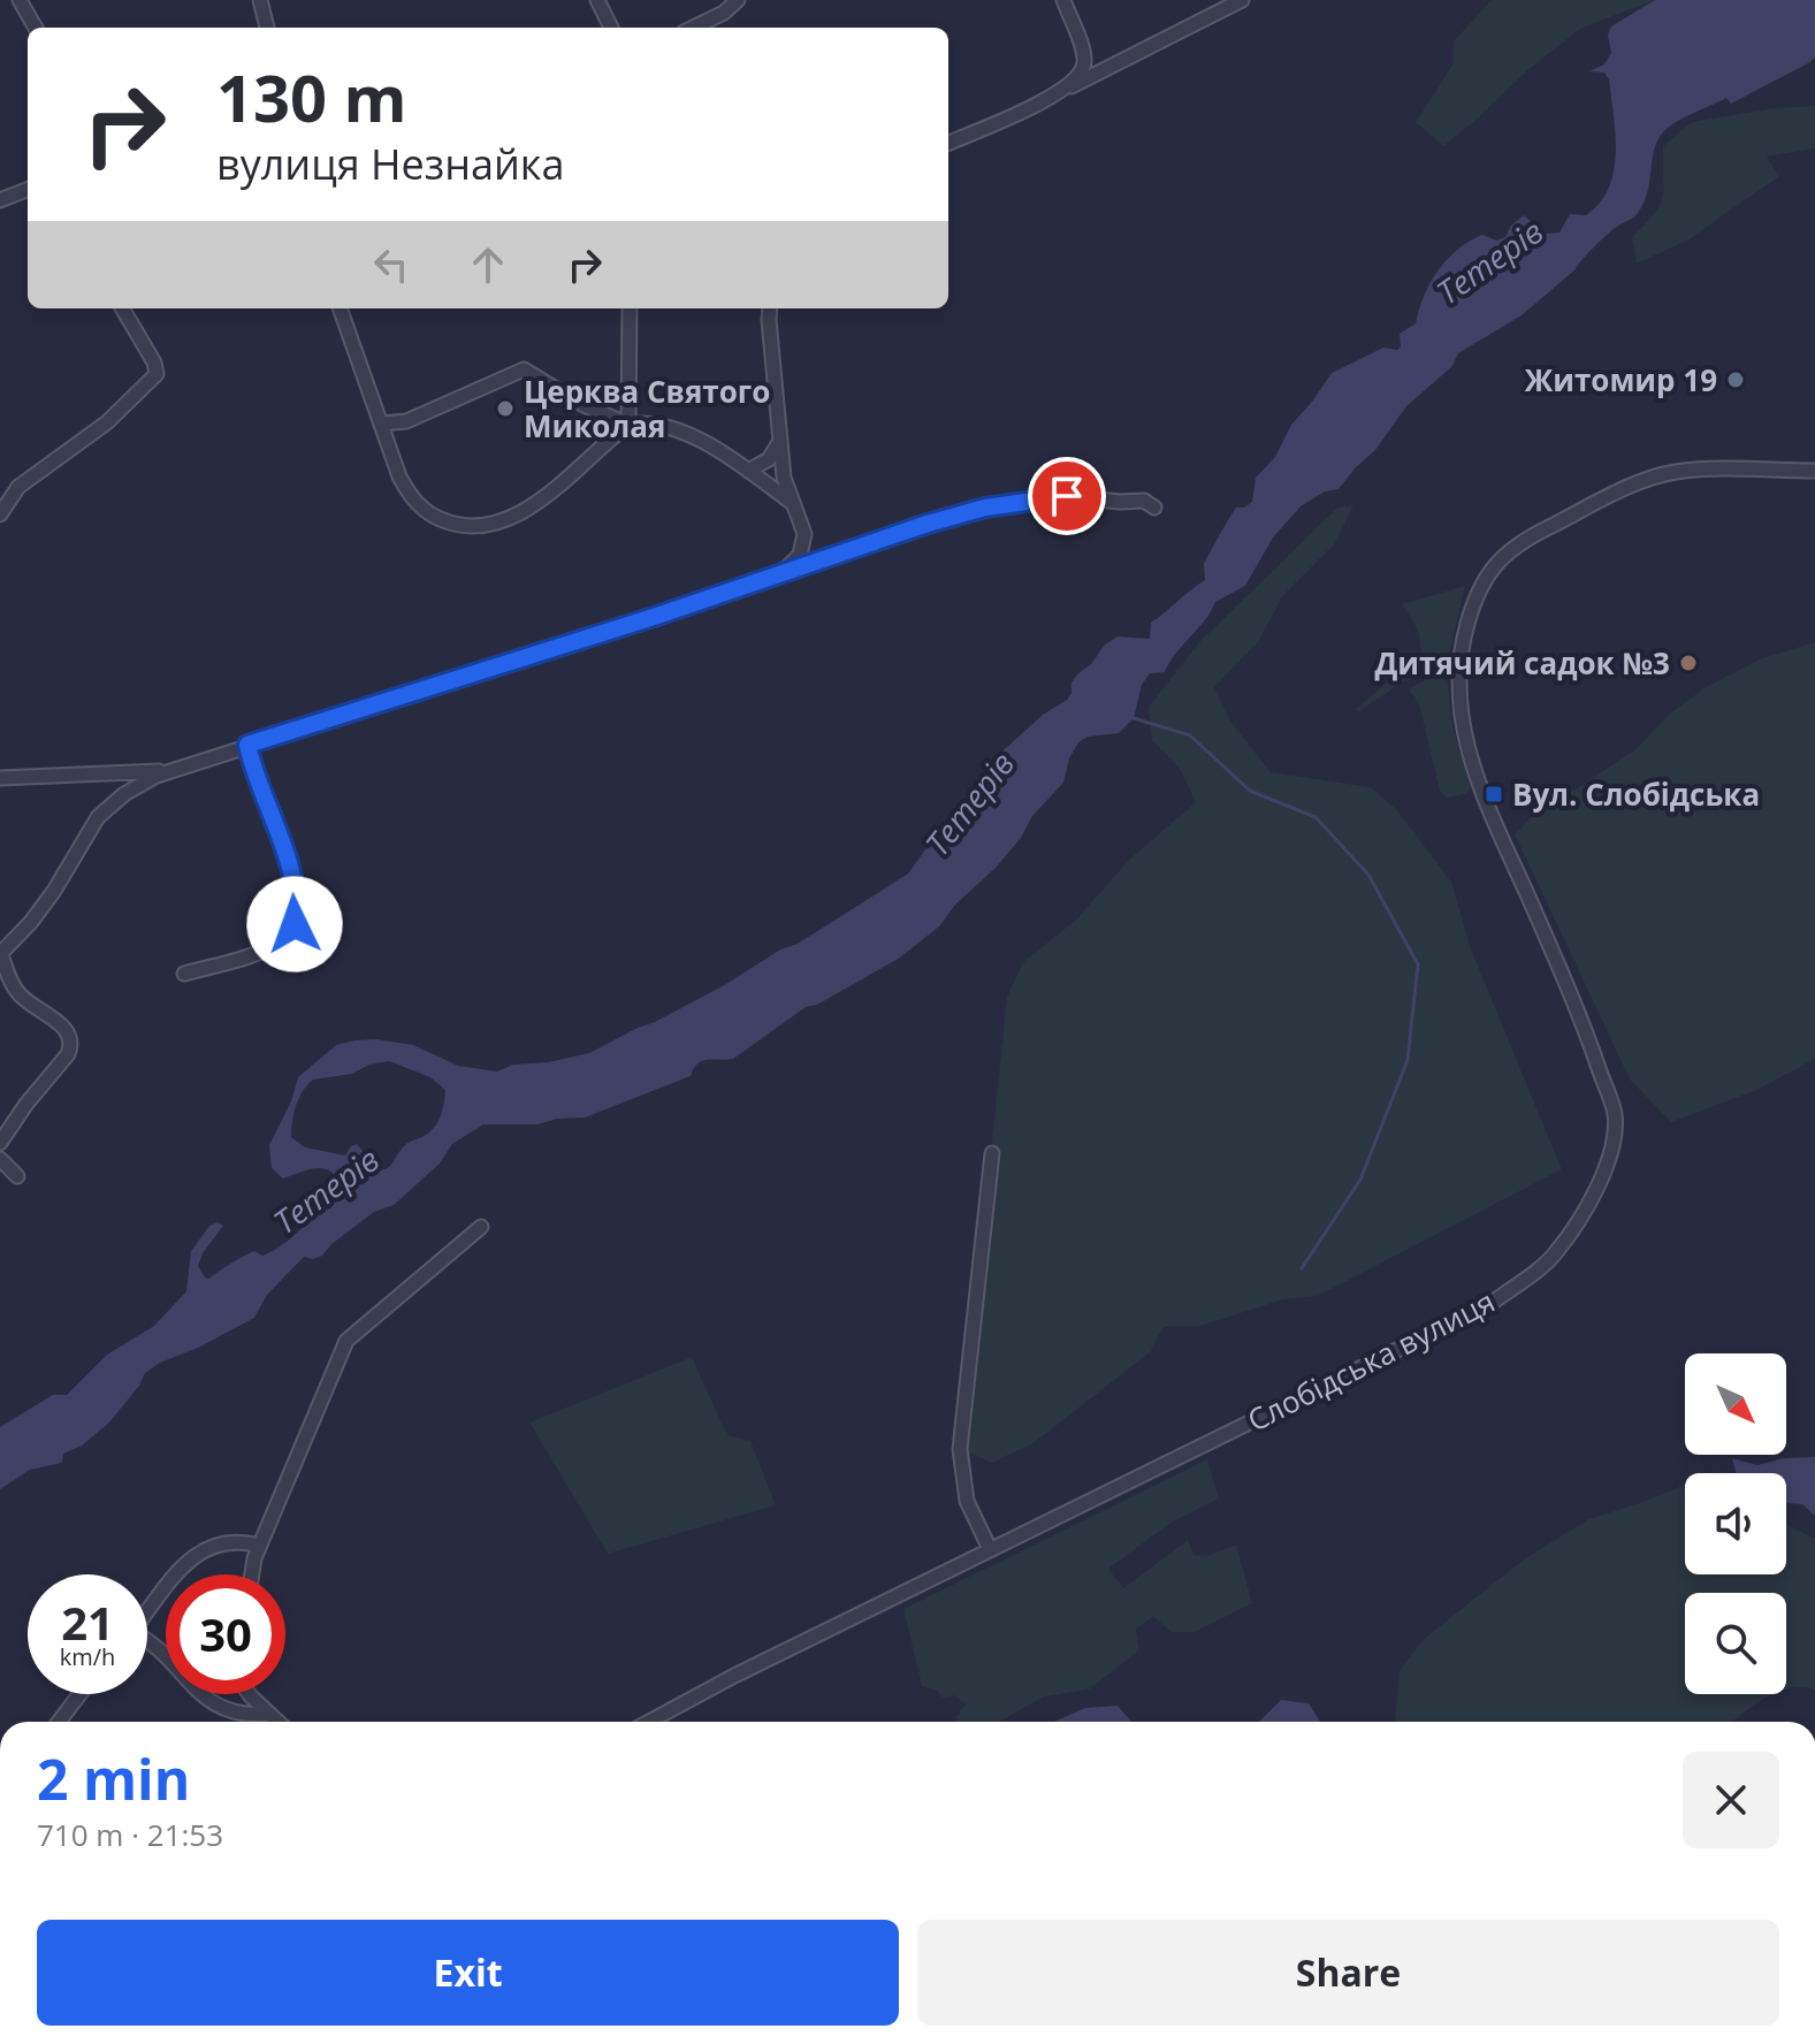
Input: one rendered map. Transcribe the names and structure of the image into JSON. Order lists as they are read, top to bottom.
{
  "streets": {
    "street": ["Слобідська вулиця"]
  },
  "water": ["Тетерів"],
  "places": {
    "other": ["Житомир 19", "Церква Святого Миколая", "Дитячий садок №3"],
    "transit": ["Вул. Слобідська"]
  },
  "north": "bottom right",
  "page": {
    "turn": ["130 m", "вулиця Незнайка"],
    "speed": "21 km/h",
    "limit": "30",
    "heading": ["2 min", "710 m · 21:53"],
    "buttons": ["Exit", "Share"]
  }
}
